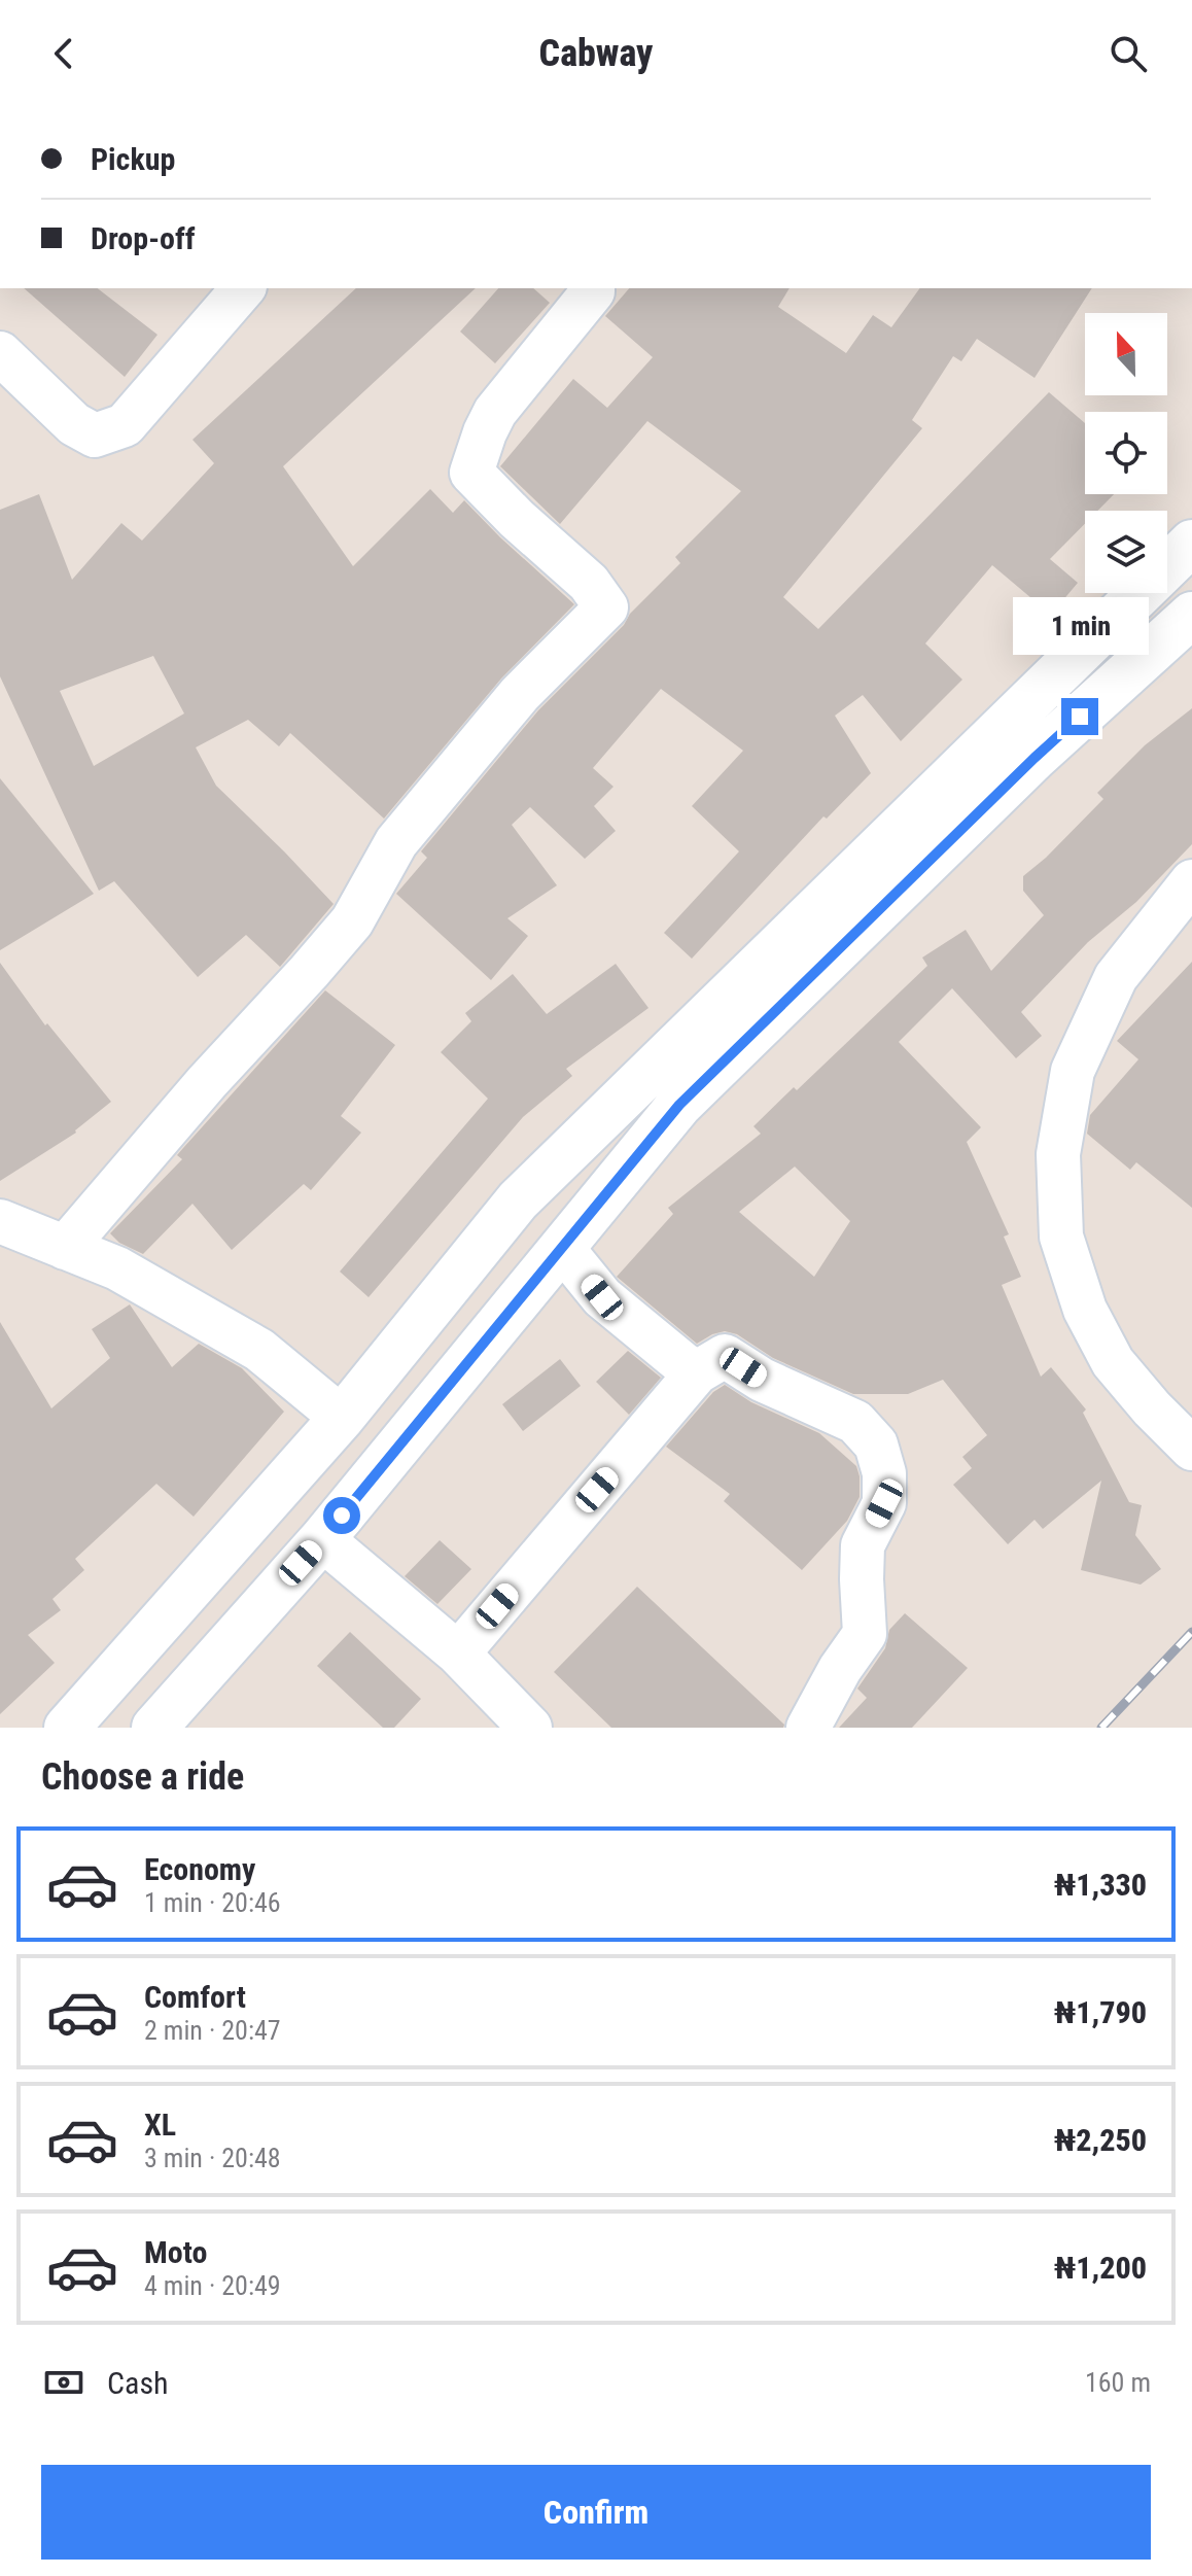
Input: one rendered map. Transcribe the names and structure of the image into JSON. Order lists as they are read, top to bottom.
{
  "north": "top",
  "page": {
    "header": "Cabway",
    "banner": ["Pickup", "Drop-off"],
    "bubble": "1 min",
    "heading": "Choose a ride",
    "list": [
      {
        "name": "Economy",
        "note": "1 min · 20:46",
        "value": "₦1,330"
      },
      {
        "name": "Comfort",
        "note": "2 min · 20:47",
        "value": "₦1,790"
      },
      {
        "name": "XL",
        "note": "3 min · 20:48",
        "value": "₦2,250"
      },
      {
        "name": "Moto",
        "note": "4 min · 20:49",
        "value": "₦1,200"
      }
    ],
    "pay": ["Cash", "160 m"],
    "buttons": "Confirm"
  }
}
